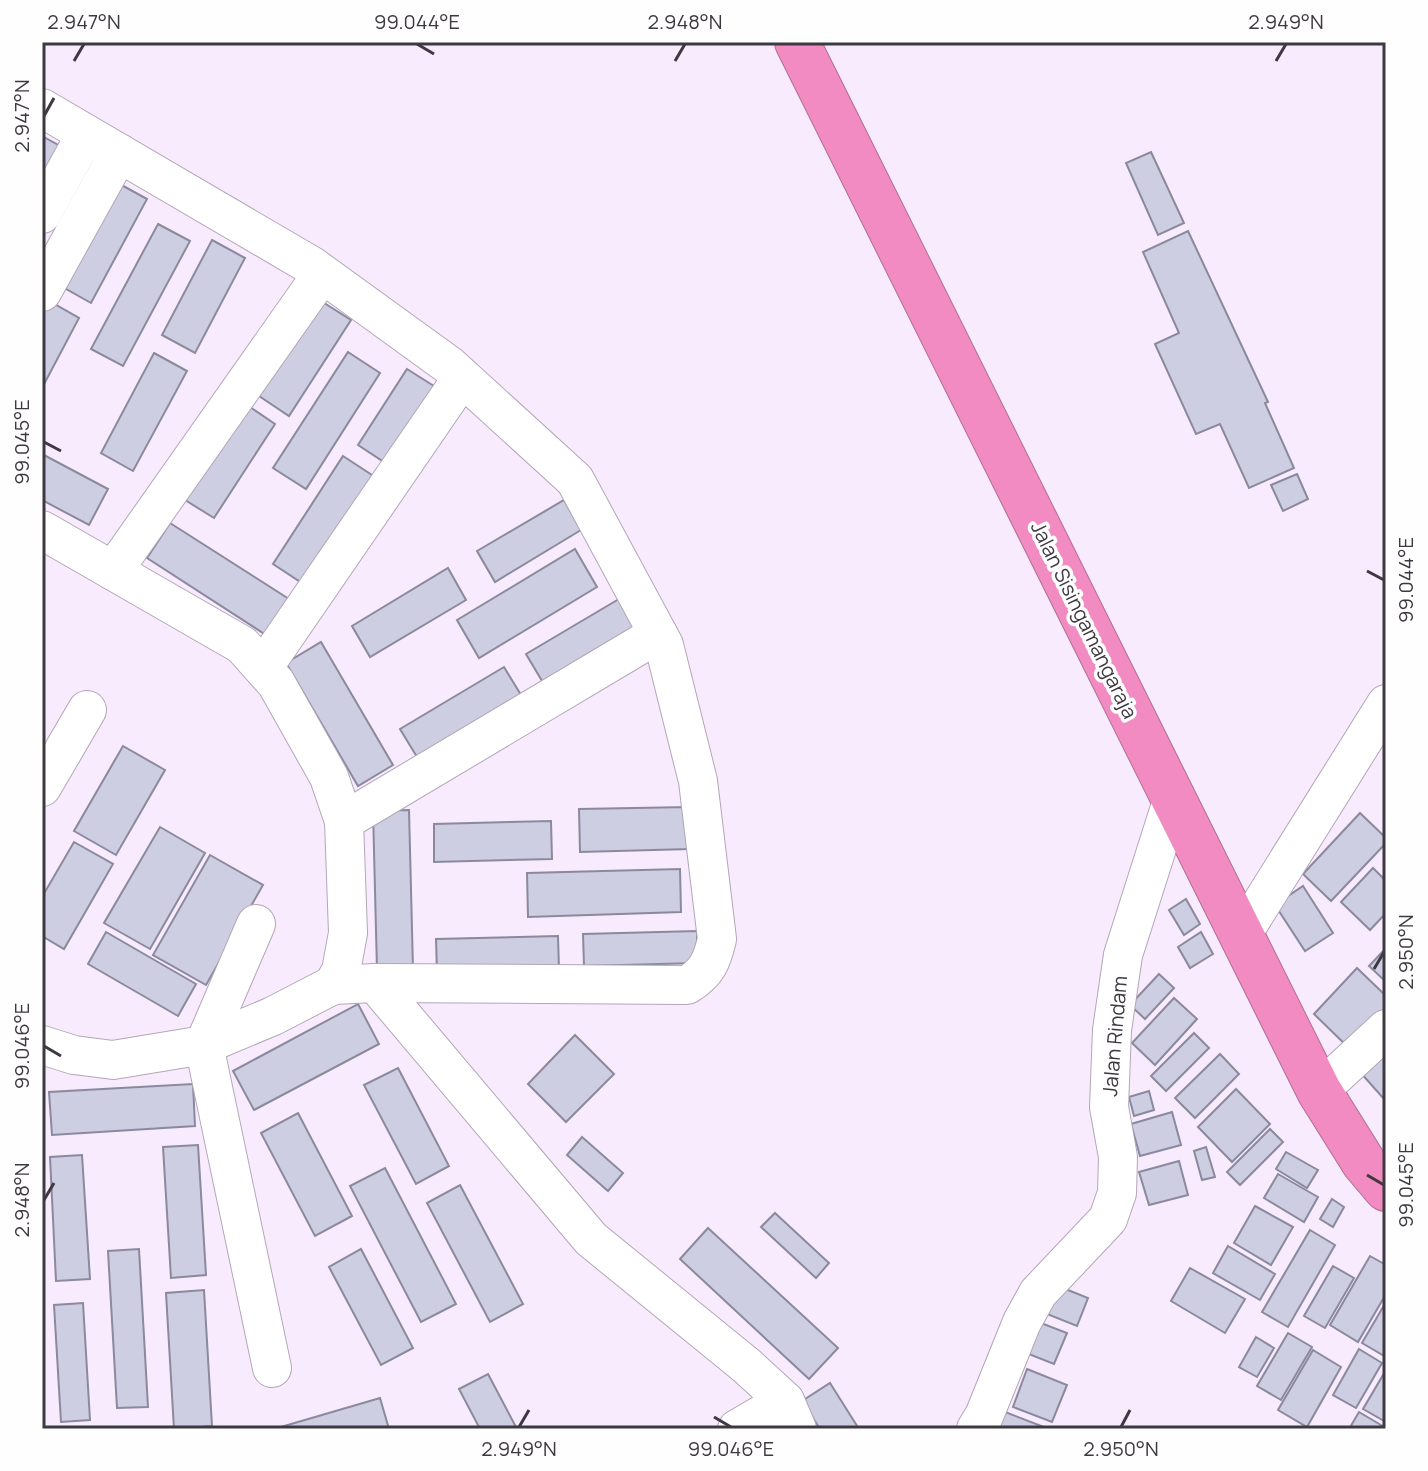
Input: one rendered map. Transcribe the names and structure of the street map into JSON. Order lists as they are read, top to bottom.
{
  "streets": {
    "highway": ["Jalan Sisingamangaraja"],
    "street": ["Jalan Rindam"]
  },
  "crossings": [
    ["Jalan Sisingamangaraja", "Jalan Rindam"]
  ],
  "coordinates": [
    "2.947°N",
    "99.044°E",
    "2.948°N",
    "2.949°N",
    "99.045°E",
    "2.950°N",
    "99.046°E"
  ]
}
